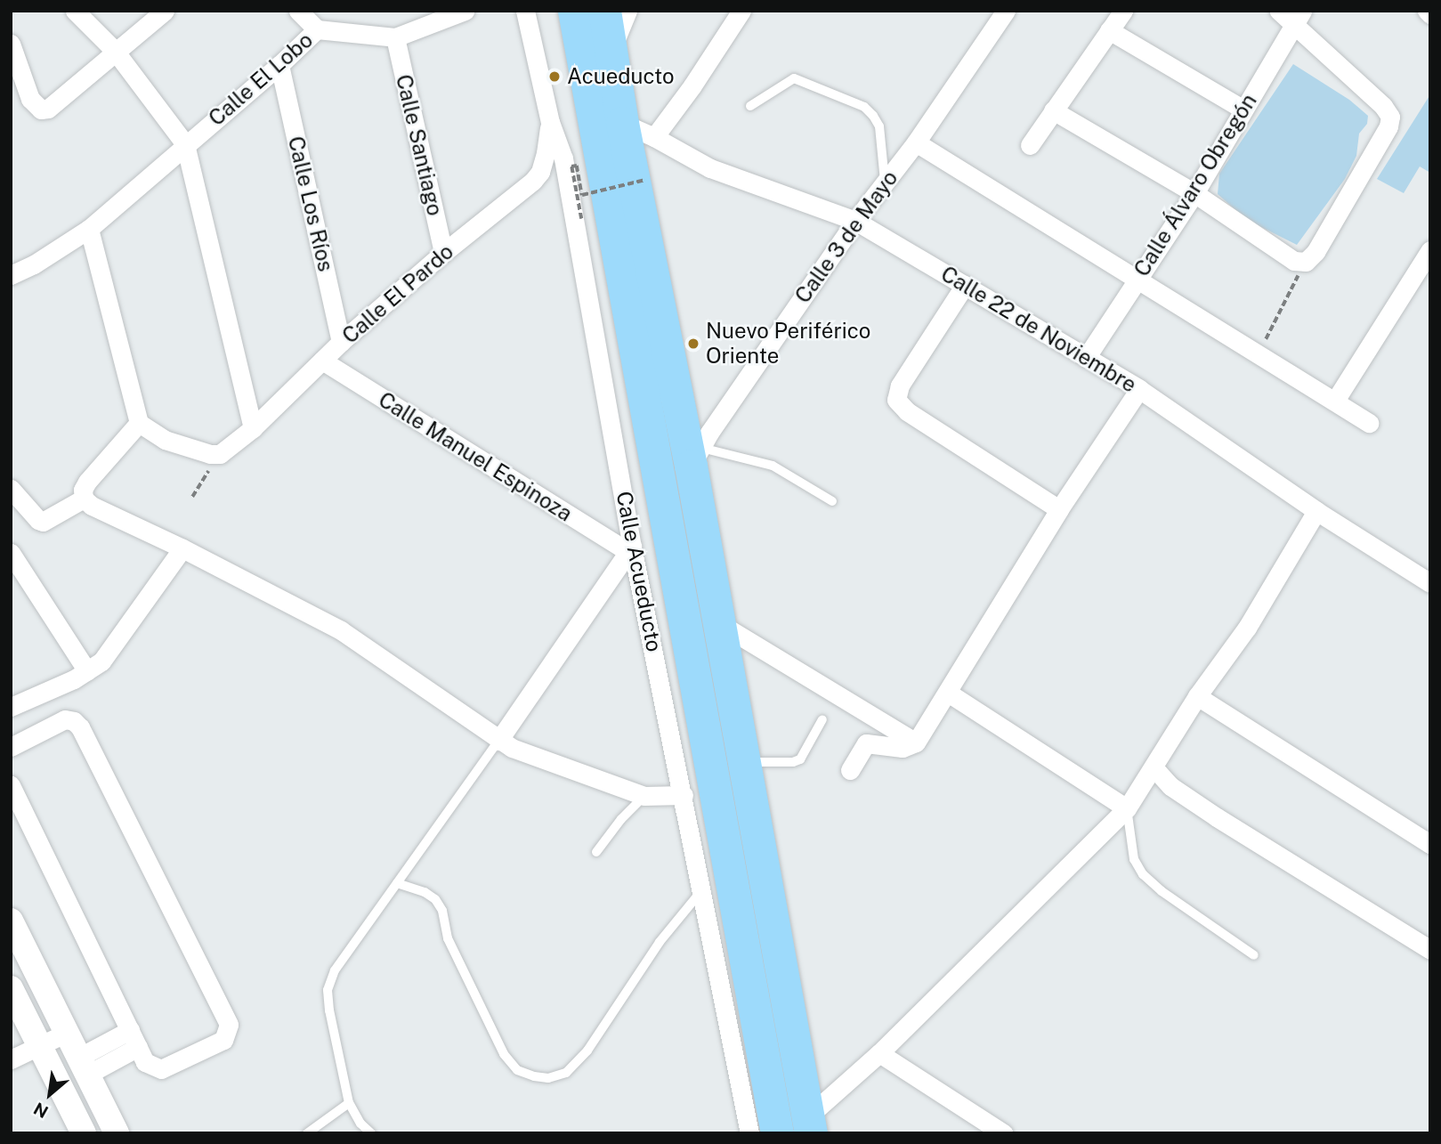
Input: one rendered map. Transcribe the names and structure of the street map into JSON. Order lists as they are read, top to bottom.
{
  "streets": {
    "street": [
      "Calle El Lobo",
      "Calle Santiago",
      "Calle Álvaro Obregón",
      "Calle Los Ríos",
      "Calle 3 de Mayo",
      "Calle El Pardo",
      "Calle 22 de Noviembre",
      "Calle Manuel Espinoza",
      "Calle Acueducto"
    ]
  },
  "crossings": [
    ["Calle El Lobo", "Calle Santiago"],
    ["Calle El Lobo", "Calle Los Ríos"],
    ["Calle Santiago", "Calle El Pardo"],
    ["Calle Álvaro Obregón", "Calle 22 de Noviembre"],
    ["Calle Los Ríos", "Calle El Pardo"],
    ["Calle 3 de Mayo", "Calle 22 de Noviembre"],
    ["Calle El Pardo", "Calle Manuel Espinoza"],
    ["Calle El Pardo", "Calle Acueducto"],
    ["Calle Manuel Espinoza", "Calle Acueducto"]
  ],
  "places": ["Acueducto", "Nuevo Periférico Oriente"],
  "north": "bottom left"
}
